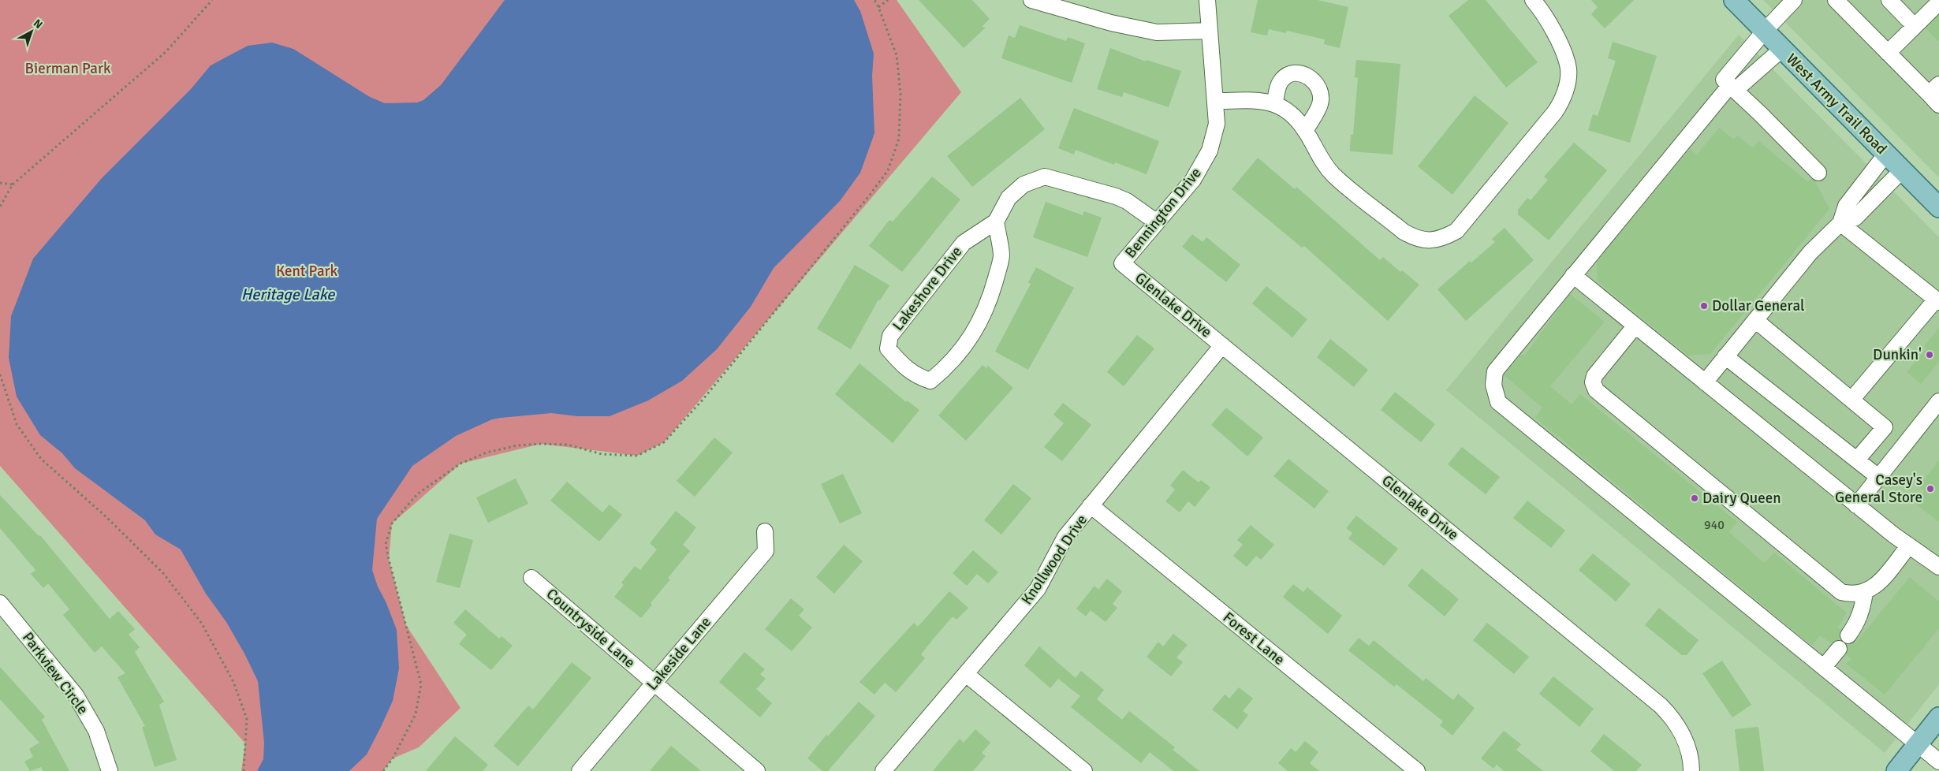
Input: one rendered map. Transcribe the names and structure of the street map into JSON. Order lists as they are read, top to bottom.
{
  "streets": {
    "main road": ["West Army Trail Road"],
    "street": [
      "Bennington Drive",
      "Lakeshore Drive",
      "Glenlake Drive",
      "Knollwood Drive",
      "Countryside Lane",
      "Forest Lane",
      "Lakeside Lane",
      "Parkview Circle"
    ]
  },
  "crossings": [
    ["Bennington Drive", "Glenlake Drive"],
    ["Glenlake Drive", "Knollwood Drive"],
    ["Knollwood Drive", "Forest Lane"],
    ["Countryside Lane", "Lakeside Lane"]
  ],
  "water": ["Heritage Lake"],
  "parks": ["Bierman Park", "Kent Park"],
  "places": [
    "Dollar General",
    "Dunkin'",
    "Casey's General Store",
    "Dairy Queen"
  ],
  "house_numbers": ["940"],
  "north": "top right"
}
